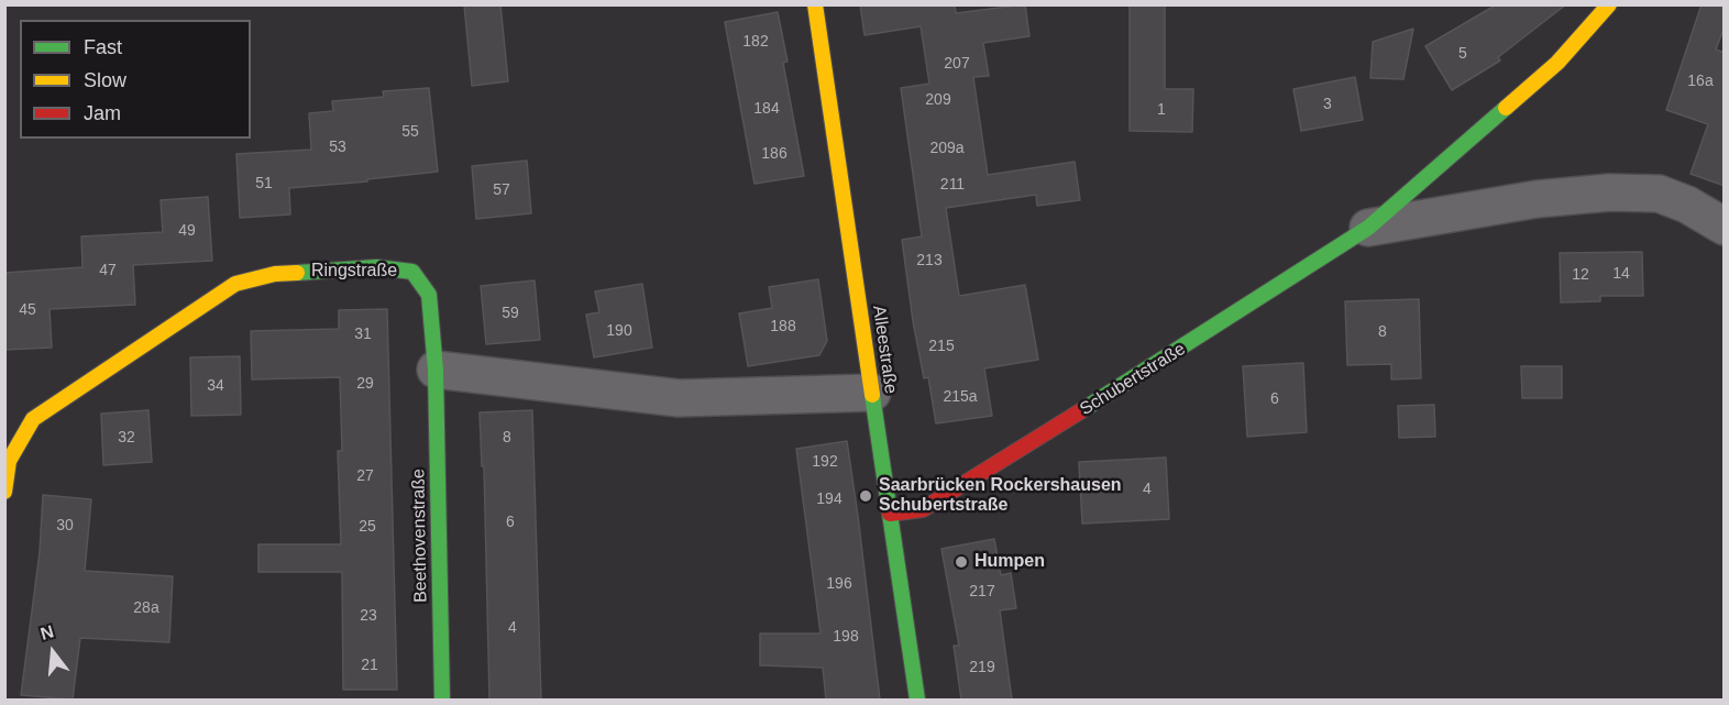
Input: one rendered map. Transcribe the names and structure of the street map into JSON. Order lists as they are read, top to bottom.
{
  "streets": {
    "street": [
      "Ringstraße",
      "Alleestraße",
      "Schubertstraße",
      "Beethovenstraße"
    ]
  },
  "crossings": [
    ["Ringstraße", "Beethovenstraße"],
    ["Alleestraße", "Schubertstraße"]
  ],
  "places": ["Saarbrücken Rockershausen Schubertstraße", "Humpen"],
  "house_numbers": [
    "182",
    "5",
    "207",
    "16a",
    "209",
    "3",
    "184",
    "1",
    "55",
    "53",
    "209a",
    "186",
    "51",
    "211",
    "57",
    "49",
    "213",
    "47",
    "14",
    "12",
    "45",
    "59",
    "188",
    "190",
    "8",
    "31",
    "215",
    "29",
    "34",
    "215a",
    "6",
    "32",
    "8",
    "192",
    "27",
    "4",
    "194",
    "6",
    "30",
    "25",
    "196",
    "217",
    "28a",
    "23",
    "4",
    "198",
    "21",
    "219"
  ],
  "legend": ["Fast", "Slow", "Jam"],
  "north": "top"
}
